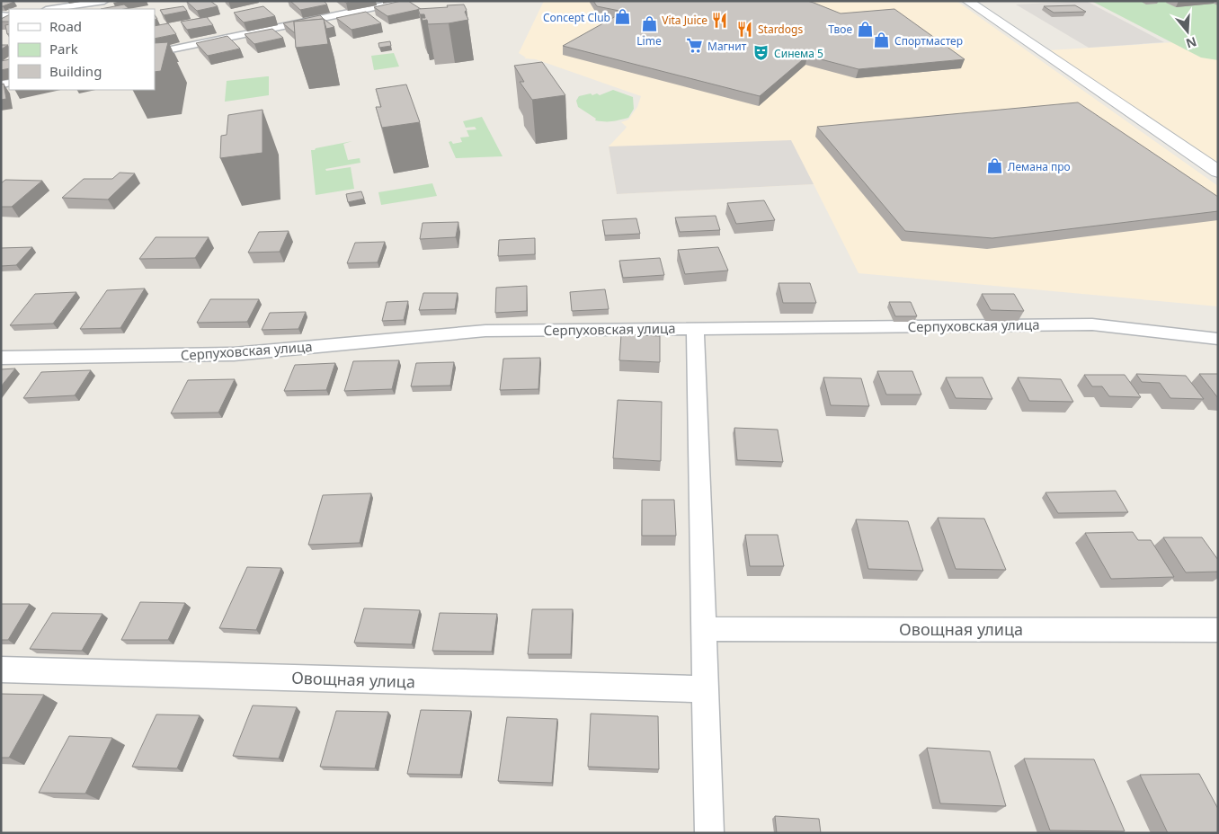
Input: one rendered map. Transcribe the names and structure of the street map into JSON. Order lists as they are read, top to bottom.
{
  "streets": {
    "street": ["Серпуховская улица", "Овощная улица"]
  },
  "places": {
    "shop": [
      "Concept Club",
      "Lime",
      "Твое",
      "Спортмастер",
      "Лемана про"
    ],
    "restaurant": ["Vita Juice", "Stardogs"],
    "supermarket": ["Магнит"],
    "theatre": ["Синема 5"]
  },
  "legend": ["Road", "Park", "Building"],
  "north": "bottom"
}
